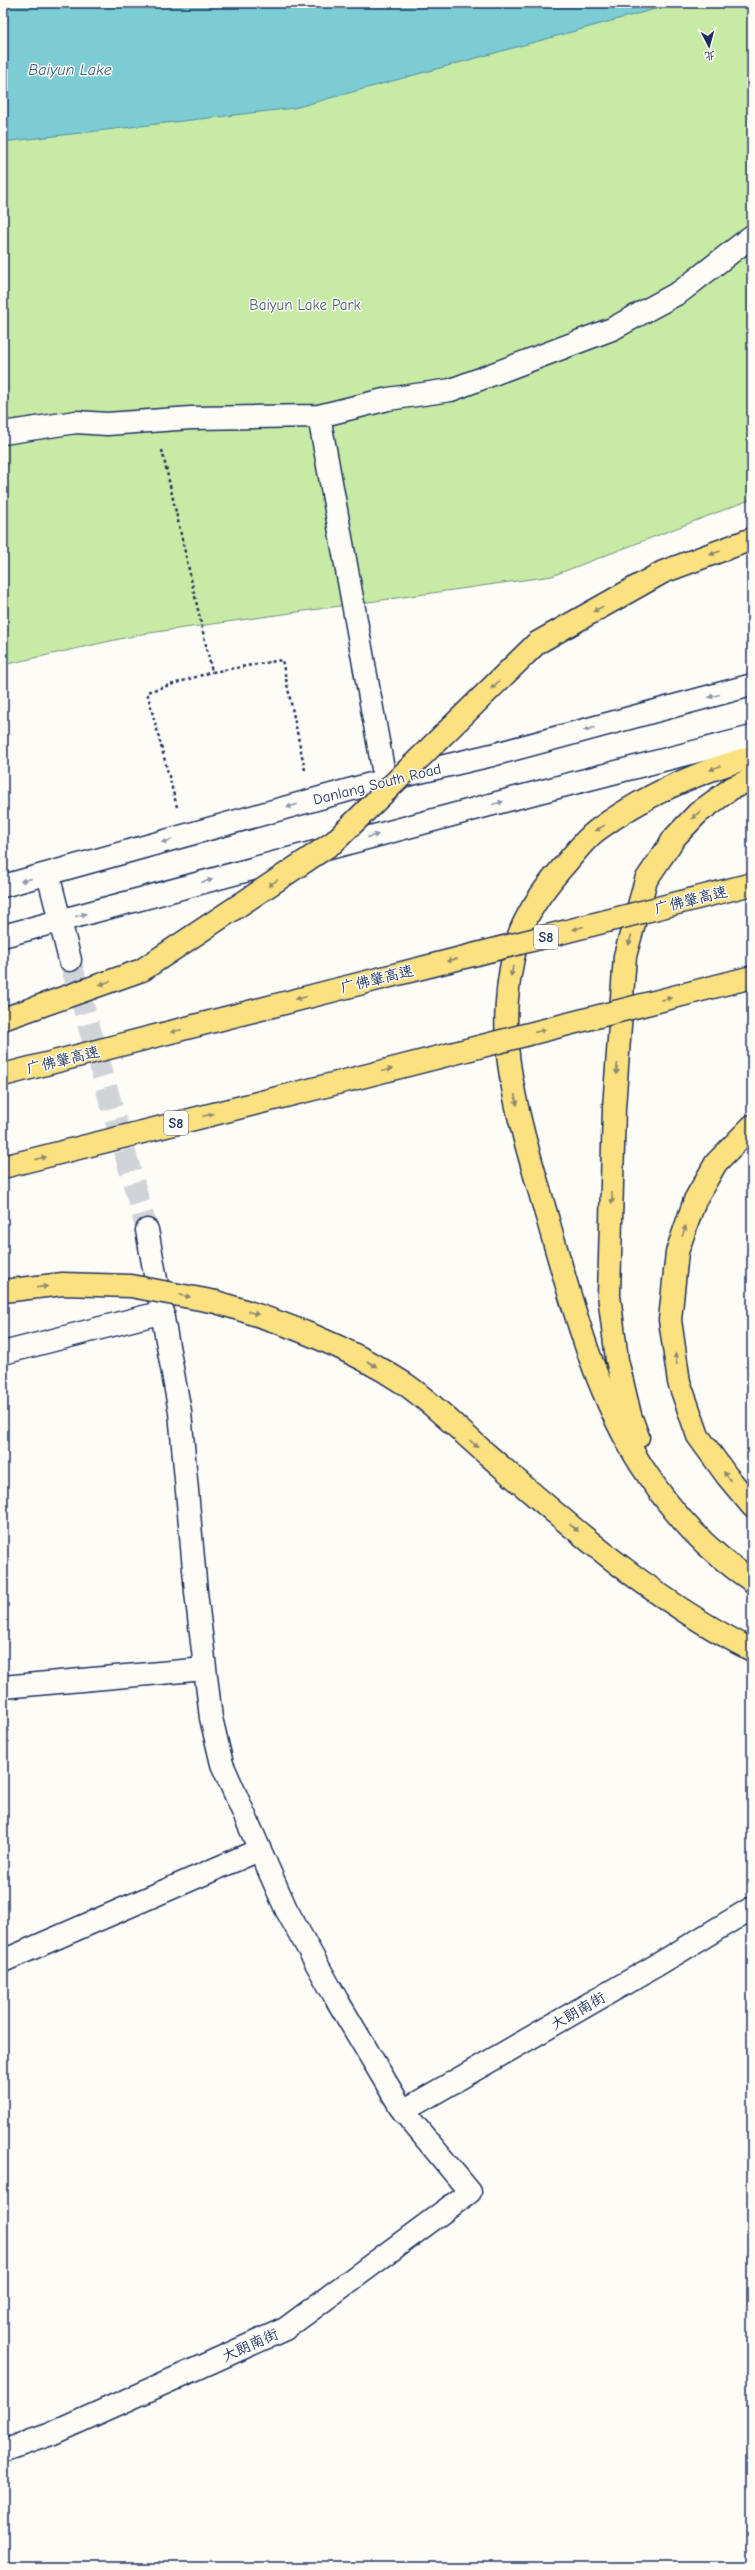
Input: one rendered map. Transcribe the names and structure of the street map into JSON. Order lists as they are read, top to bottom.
{
  "streets": {
    "highway": ["广佛肇高速", "S8"],
    "street": ["Danlang South Road", "大朗南街"]
  },
  "water": ["Baiyun Lake"],
  "parks": ["Baiyun Lake Park"],
  "north": "bottom"
}
